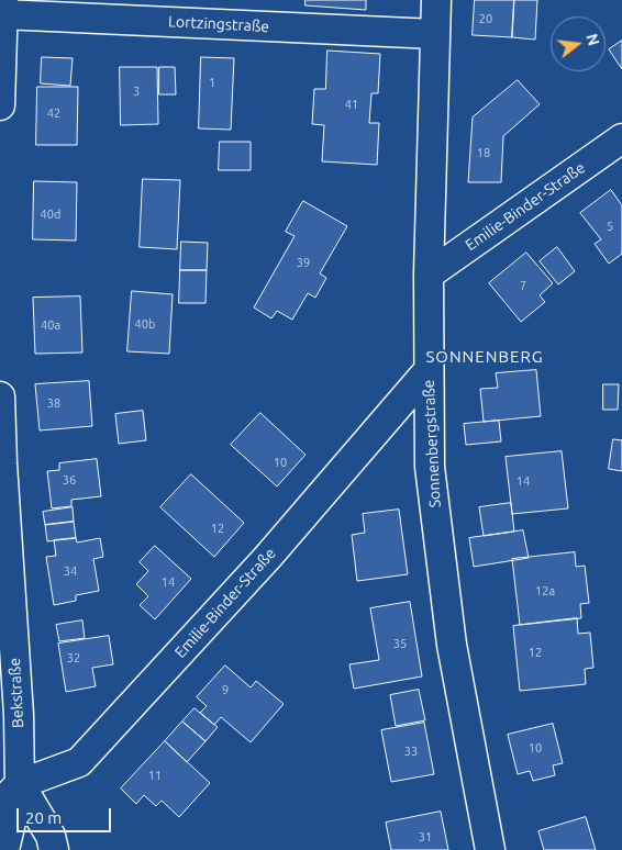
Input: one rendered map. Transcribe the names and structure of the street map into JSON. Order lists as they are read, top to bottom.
{
  "streets": {
    "street": [
      "Lortzingstraße",
      "Emilie-Binder-Straße",
      "Sonnenbergstraße",
      "Bekstraße"
    ]
  },
  "crossings": [
    ["Lortzingstraße", "Sonnenbergstraße"],
    ["Emilie-Binder-Straße", "Sonnenbergstraße"],
    ["Emilie-Binder-Straße", "Bekstraße"]
  ],
  "districts": ["SONNENBERG"],
  "house_numbers": [
    "20",
    "1",
    "3",
    "41",
    "42",
    "18",
    "40d",
    "5",
    "39",
    "7",
    "40b",
    "40a",
    "38",
    "10",
    "36",
    "14",
    "12",
    "34",
    "14",
    "12a",
    "35",
    "12",
    "32",
    "9",
    "10",
    "33",
    "11",
    "31"
  ],
  "scale_bar": "20 m",
  "north": "right"
}
